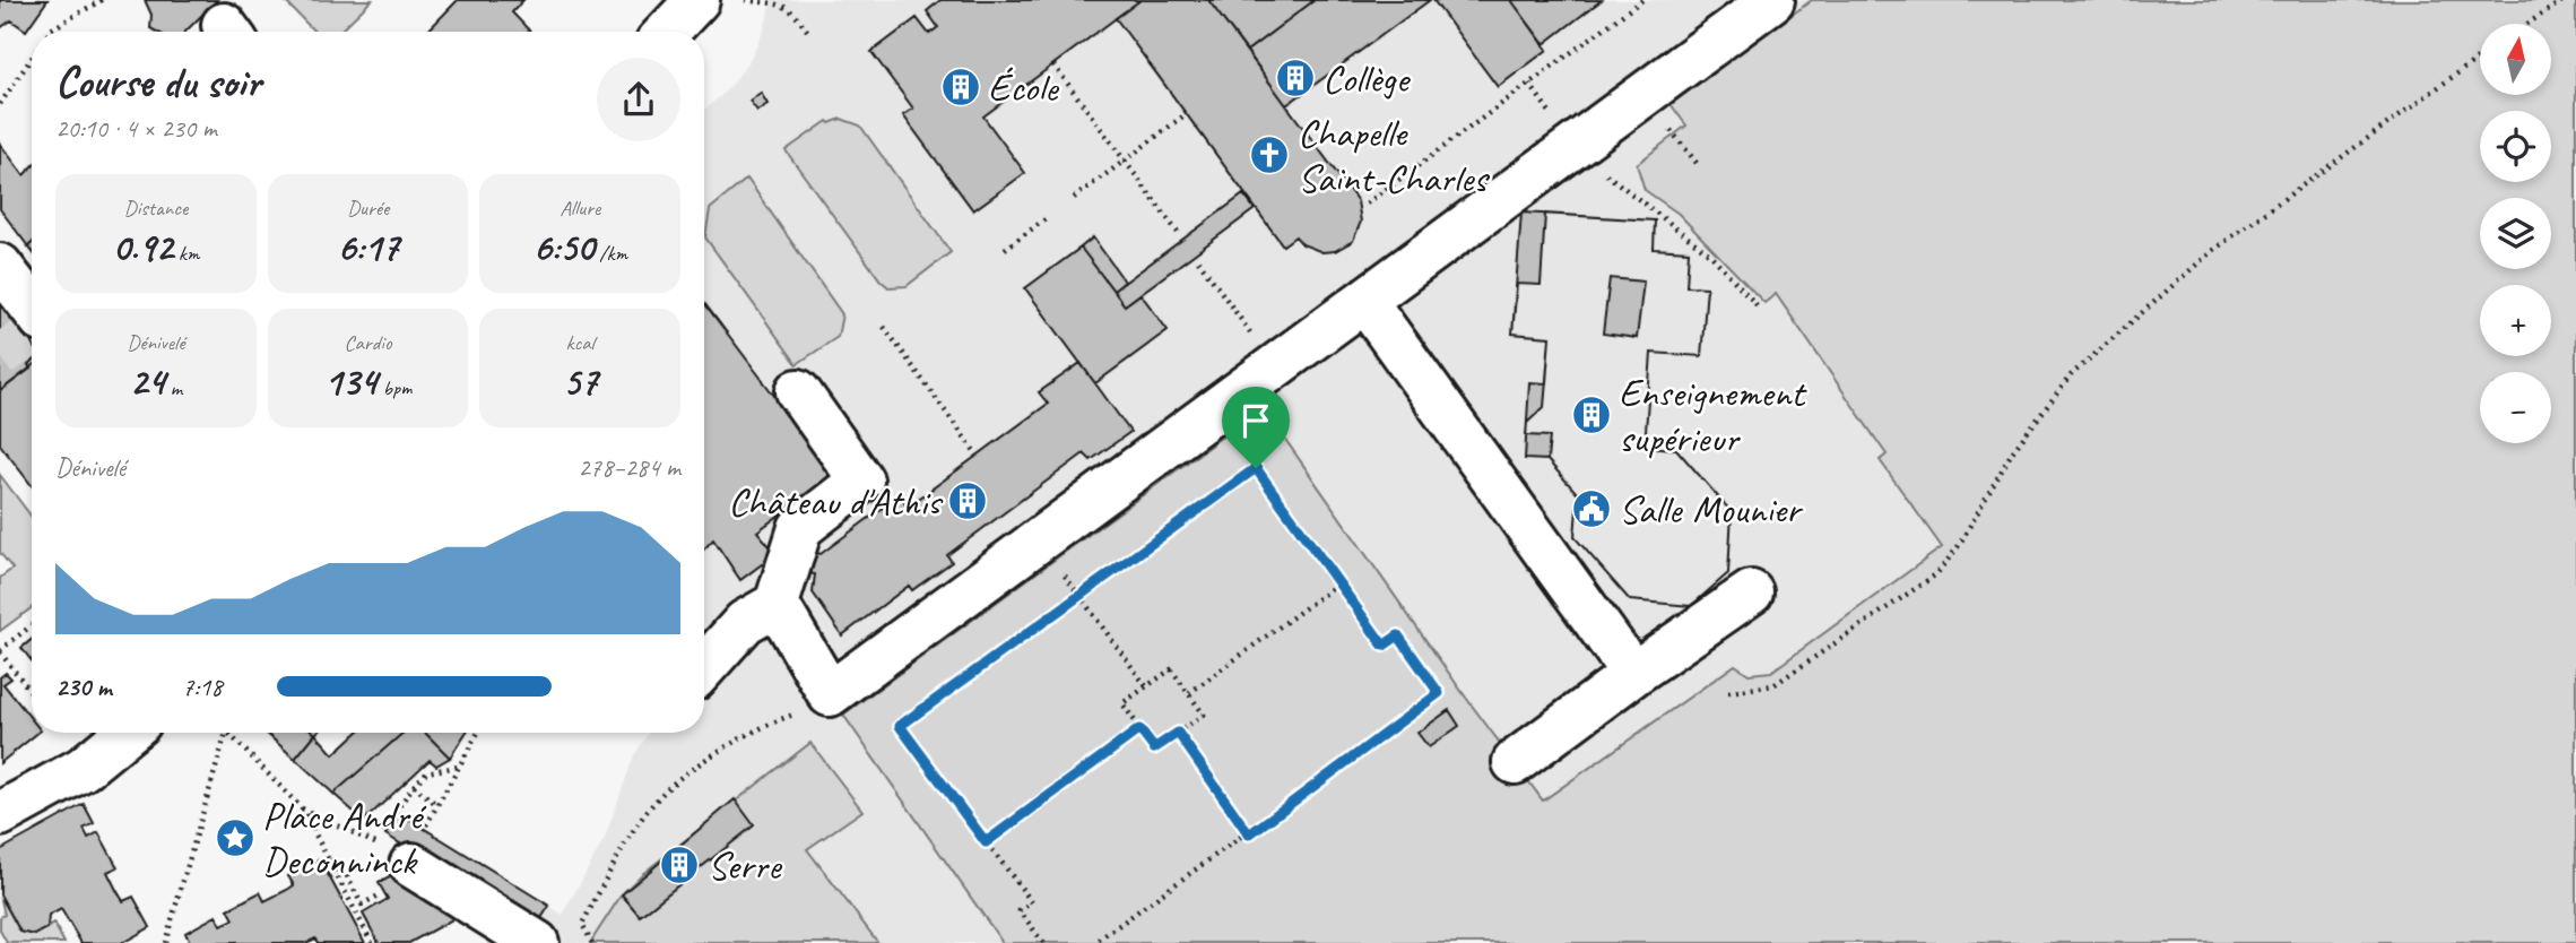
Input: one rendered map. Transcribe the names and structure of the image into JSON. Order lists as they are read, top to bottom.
{
  "places": {
    "building": [
      "Collège",
      "École",
      "Enseignement supérieur",
      "Château d'Athis",
      "Serre"
    ],
    "church": ["Chapelle Saint-Charles"],
    "public building": ["Salle Mounier"],
    "place": ["Place André Deconninck"]
  },
  "north": "top",
  "page": {
    "map_buttons": ["+", "−"],
    "heading": ["Course du soir", "20:10 · 4 × 230 m"],
    "stats": [
      ["Distance", "0.92 km"],
      ["Durée", "6:17"],
      ["Allure", "6:50 /km"],
      ["Dénivelé", "24 m"],
      ["Cardio", "134 bpm"],
      ["kcal", "57"]
    ],
    "chart": ["Dénivelé", "278–284 m"],
    "list": [
      {
        "name": "230 m",
        "note": "7:18"
      }
    ]
  }
}
